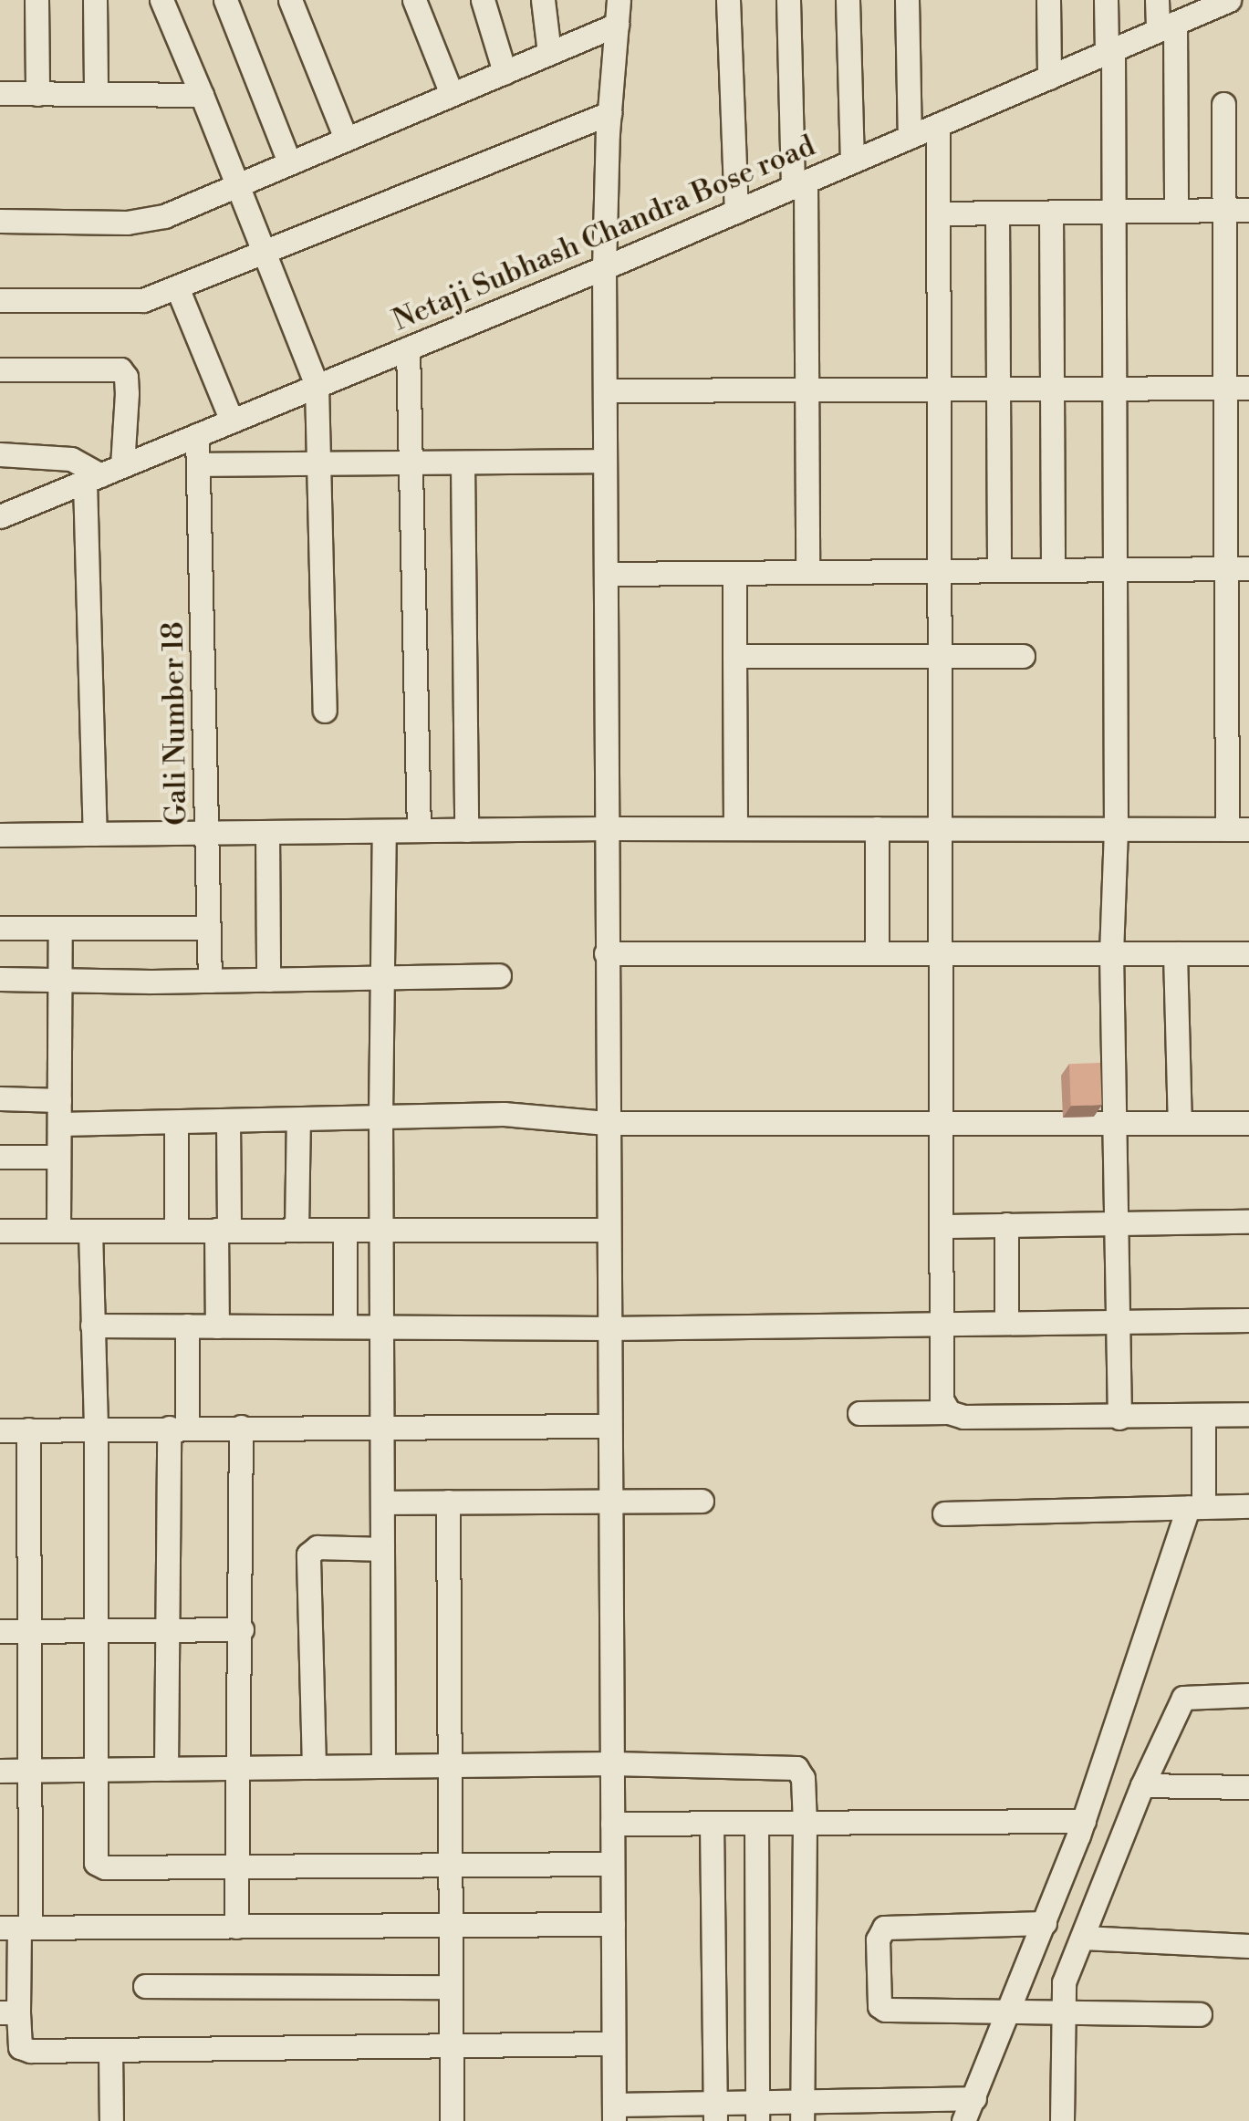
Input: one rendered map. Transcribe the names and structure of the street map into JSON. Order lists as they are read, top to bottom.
{
  "streets": {
    "street": ["Netaji Subhash Chandra Bose road", "Gali Number 18"]
  },
  "crossings": [
    ["Netaji Subhash Chandra Bose road", "Gali Number 18"]
  ]
}
